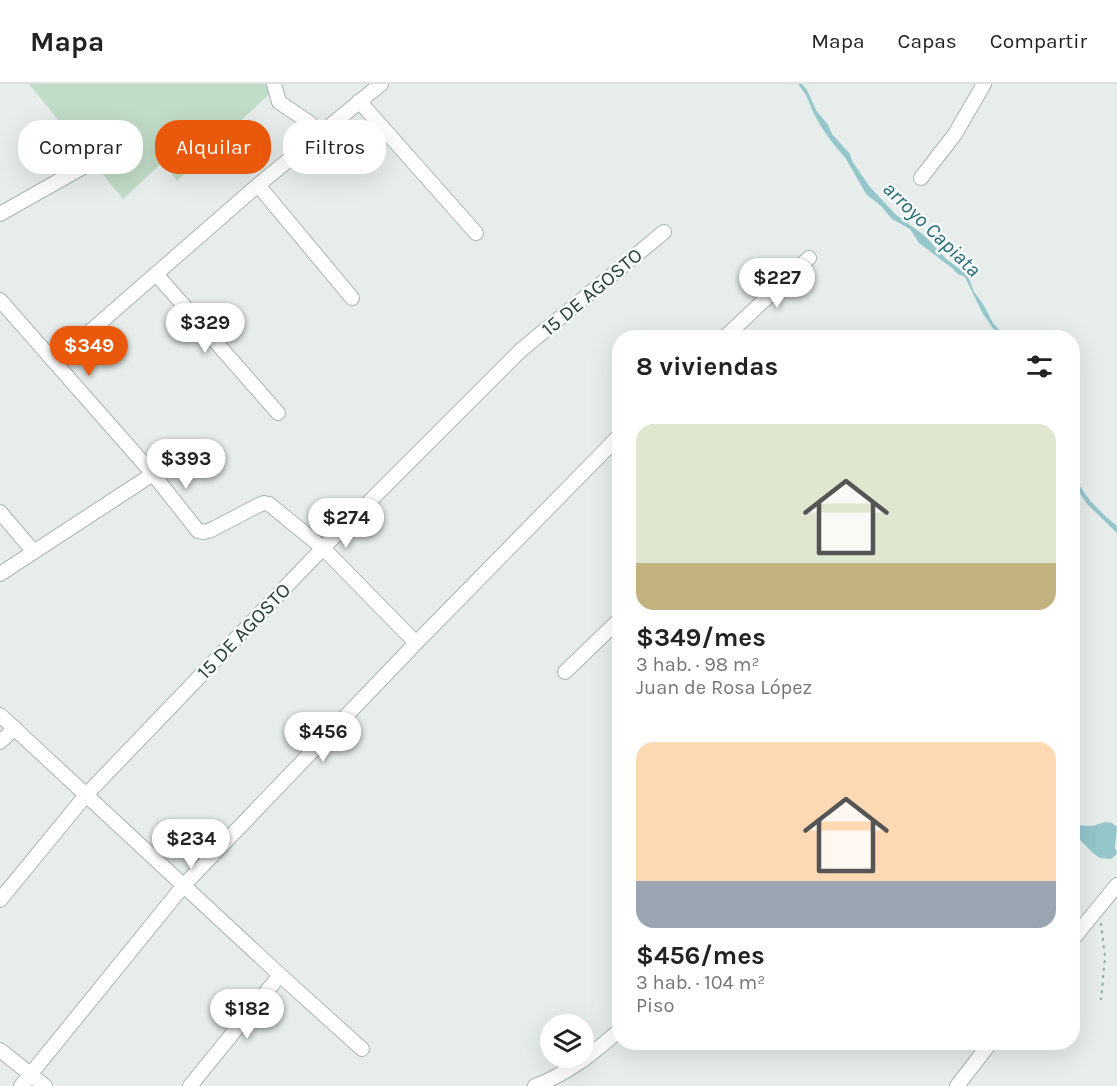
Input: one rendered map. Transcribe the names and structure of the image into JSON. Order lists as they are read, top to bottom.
{
  "streets": {
    "street": ["15 DE AGOSTO"]
  },
  "water": ["arroyo Capiata"],
  "page": {
    "header": "Mapa",
    "nav": ["Mapa", "Capas", "Compartir"],
    "chip": ["Comprar", "Alquilar", "Filtros"],
    "price": [
      "$227",
      "$329",
      "$349",
      "$393",
      "$274",
      "$456",
      "$234",
      "$182"
    ],
    "heading": "8 viviendas",
    "list": [
      {
        "name": "$349/mes",
        "note": "3 hab. · 98 m² · Juan de Rosa López"
      },
      {
        "name": "$456/mes",
        "note": "3 hab. · 104 m² · Piso"
      }
    ]
  }
}
